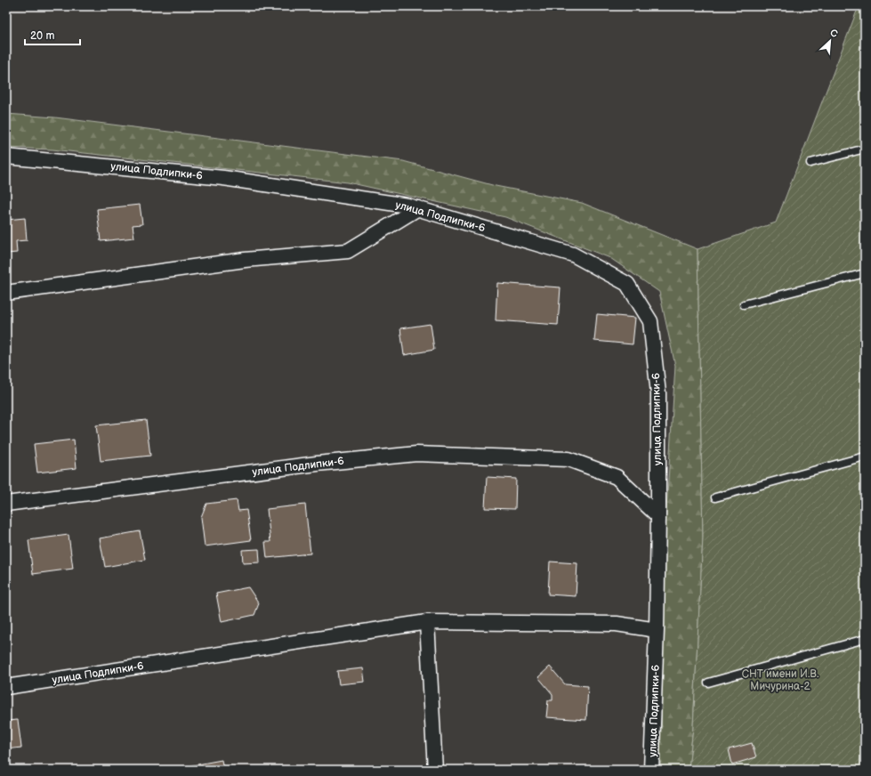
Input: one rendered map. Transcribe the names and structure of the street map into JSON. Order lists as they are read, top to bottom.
{
  "streets": {
    "street": ["улица Подлипки-6"]
  },
  "parks": ["СНТ имени И.В. Мичурина-2"],
  "scale_bar": "20 m",
  "north": "top right"
}
